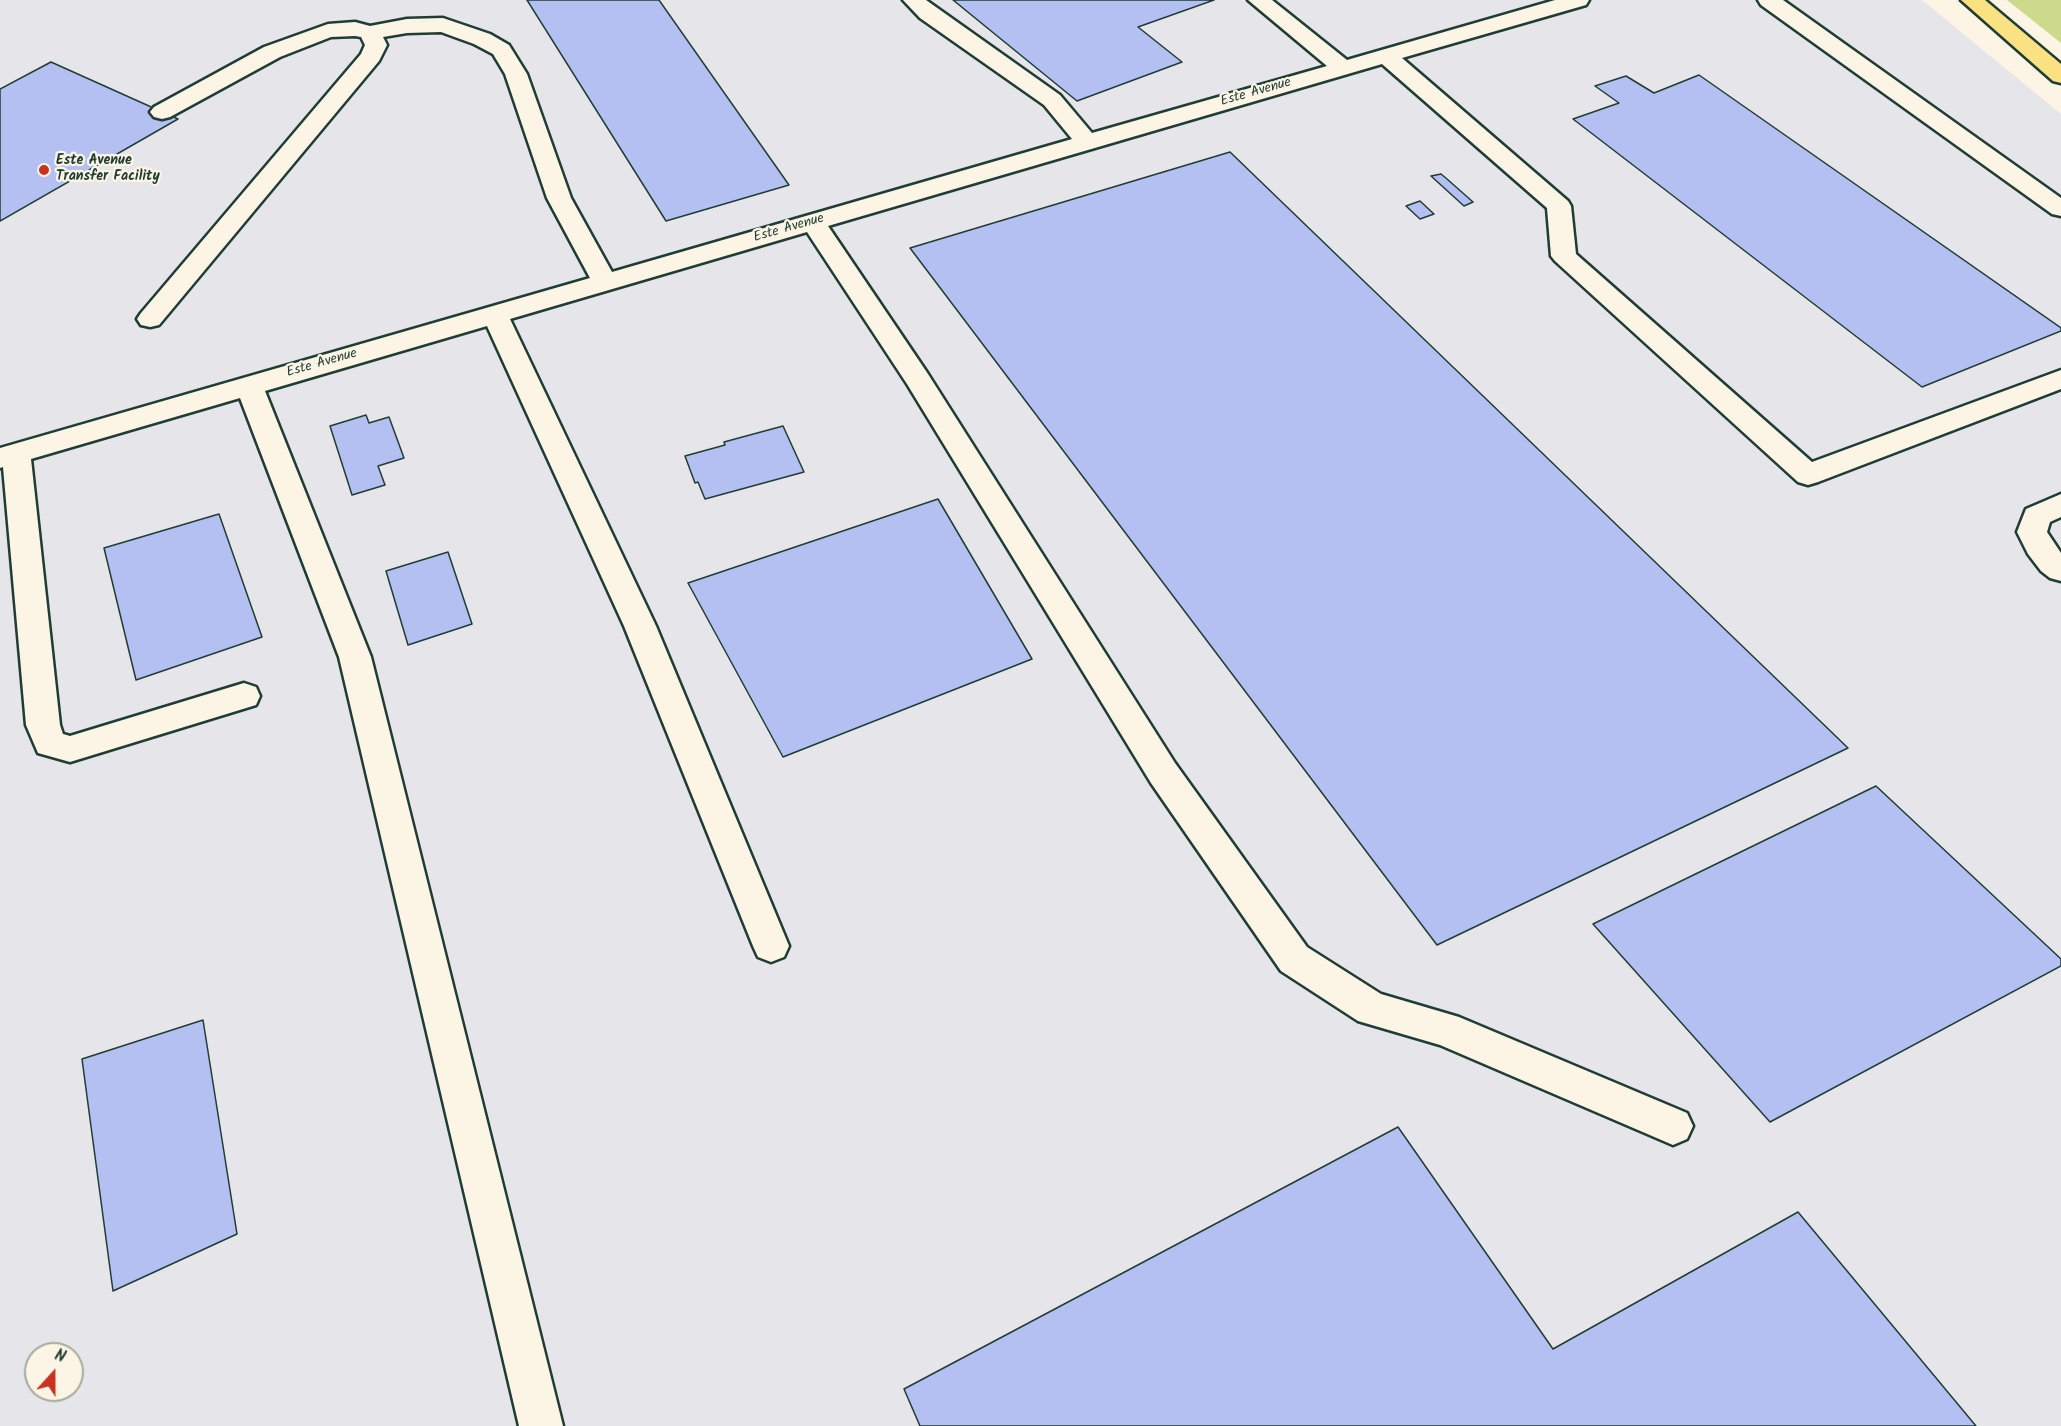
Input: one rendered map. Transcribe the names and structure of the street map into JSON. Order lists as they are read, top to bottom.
{
  "streets": {
    "street": ["Este Avenue"]
  },
  "places": ["Este Avenue Transfer Facility"],
  "north": "top"
}
